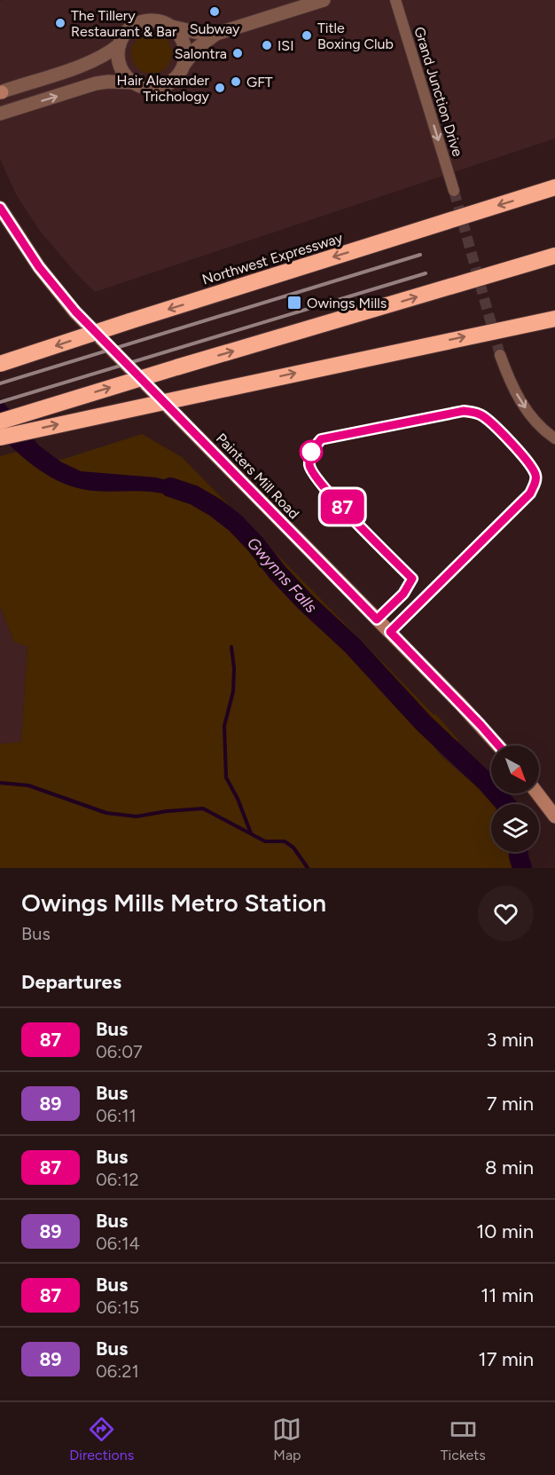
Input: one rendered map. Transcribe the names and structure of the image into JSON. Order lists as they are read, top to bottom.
{
  "streets": {
    "highway": ["Northwest Expressway"],
    "main road": ["Painters Mill Road"],
    "street": ["Grand Junction Drive"]
  },
  "one_way": ["Grand Junction Drive"],
  "water": ["Gwynns Falls"],
  "places": {
    "other": [
      "Subway",
      "The Tillery Restaurant & Bar",
      "Title Boxing Club",
      "ISI",
      "Salontra",
      "GFT",
      "Hair Alexander Trichology"
    ],
    "transit": ["Owings Mills"]
  },
  "lines": ["bus line 87"],
  "north": "bottom right",
  "page": {
    "on_map": "87",
    "heading": [
      ["Owings Mills Metro Station", "Bus"],
      "Departures"
    ],
    "list": [
      {
        "mark": "87",
        "name": "Bus",
        "note": "06:07",
        "value": "3 min"
      },
      {
        "mark": "89",
        "name": "Bus",
        "note": "06:11",
        "value": "7 min"
      },
      {
        "mark": "87",
        "name": "Bus",
        "note": "06:12",
        "value": "8 min"
      },
      {
        "mark": "89",
        "name": "Bus",
        "note": "06:14",
        "value": "10 min"
      },
      {
        "mark": "87",
        "name": "Bus",
        "note": "06:15",
        "value": "11 min"
      },
      {
        "mark": "89",
        "name": "Bus",
        "note": "06:21",
        "value": "17 min"
      }
    ],
    "tabs": ["Directions", "Map", "Tickets"]
  }
}
